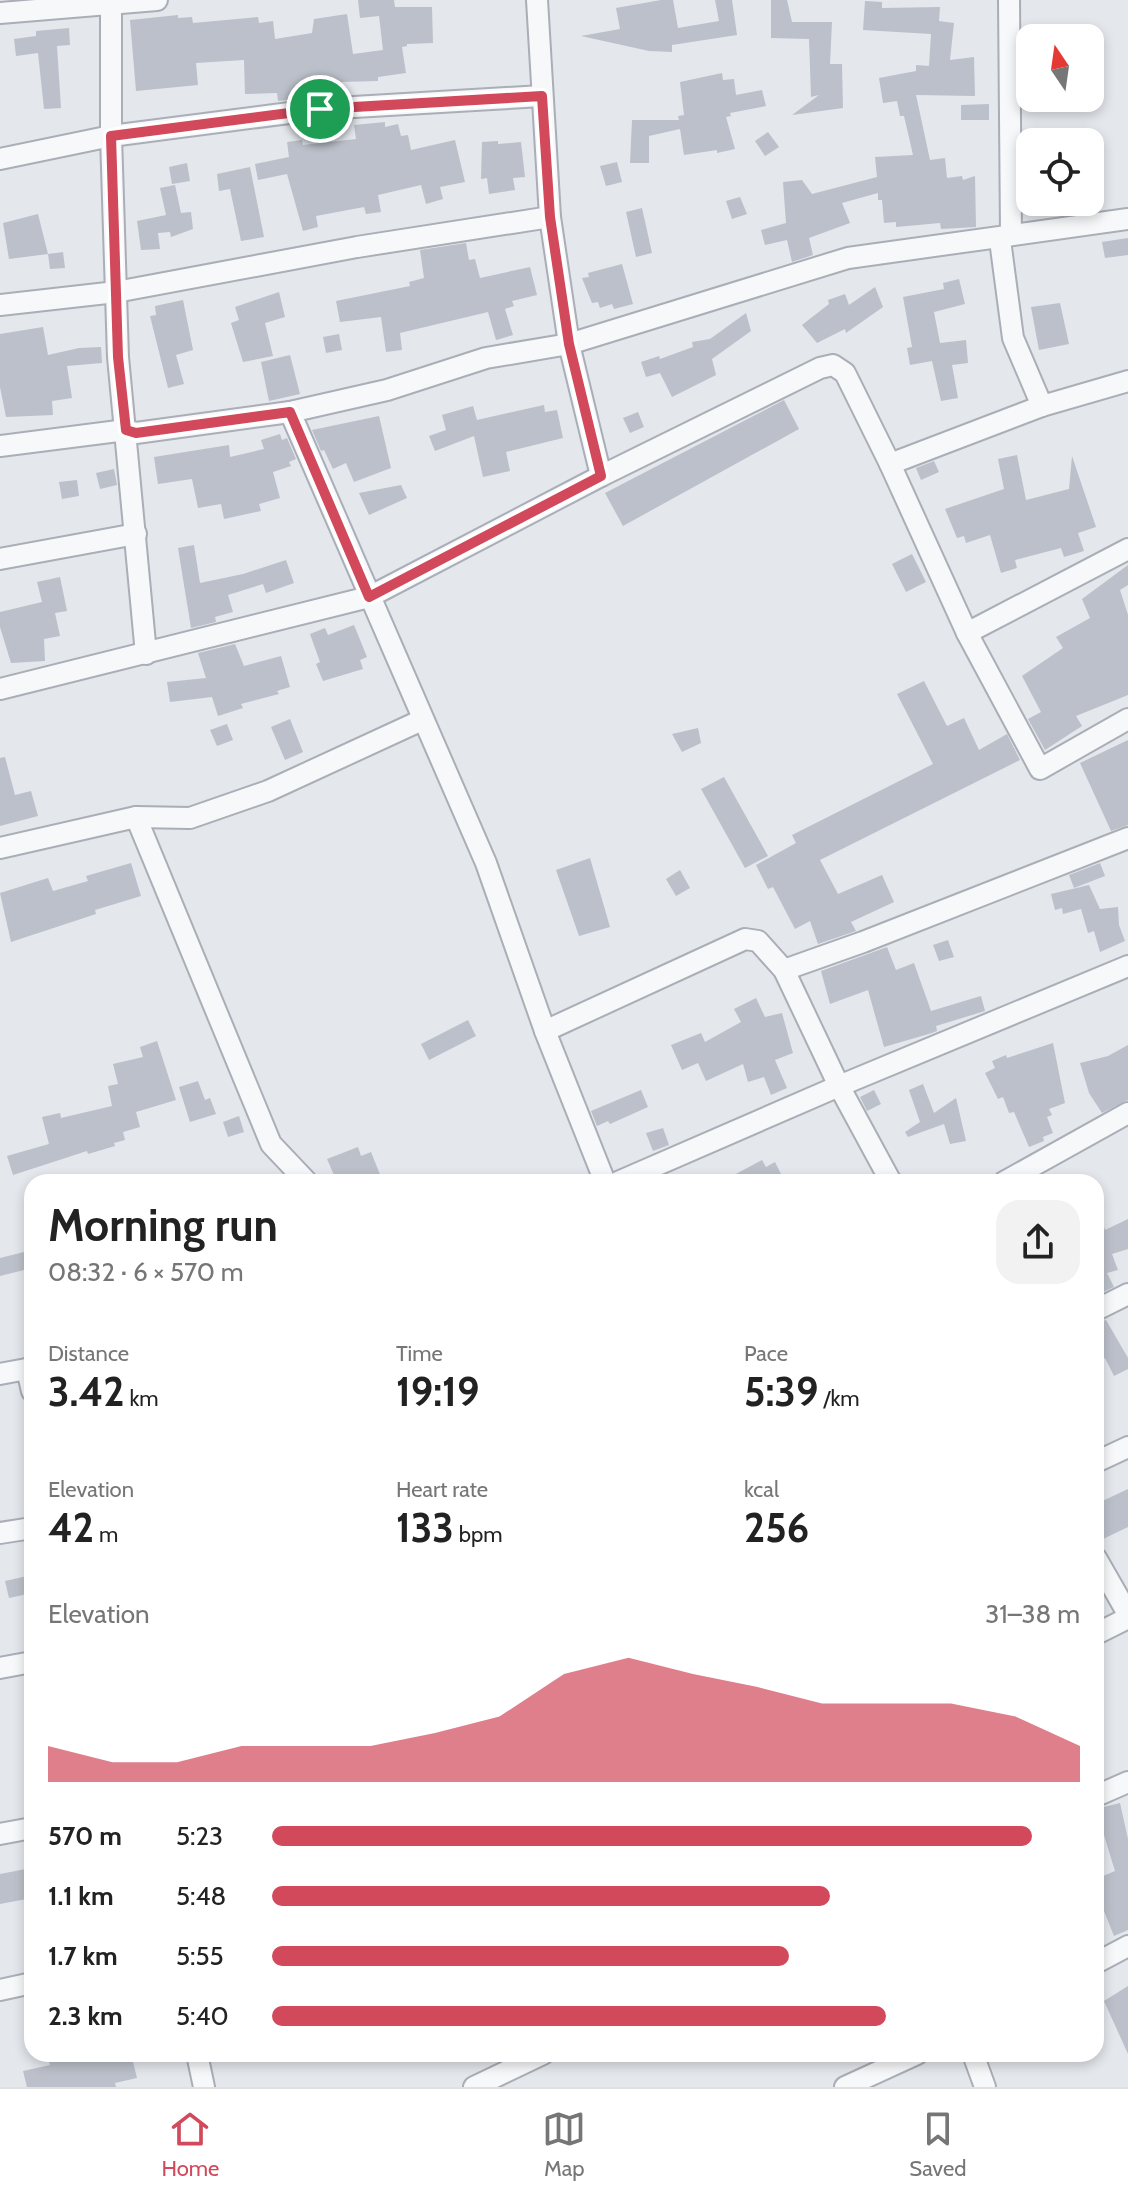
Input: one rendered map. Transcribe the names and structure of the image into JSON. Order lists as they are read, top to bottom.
{
  "north": "top",
  "page": {
    "heading": ["Morning run", "08:32 · 6 × 570 m"],
    "stats": [
      ["Distance", "3.42 km"],
      ["Time", "19:19"],
      ["Pace", "5:39 /km"],
      ["Elevation", "42 m"],
      ["Heart rate", "133 bpm"],
      ["kcal", "256"]
    ],
    "chart": ["Elevation", "31–38 m"],
    "list": [
      {
        "name": "570 m",
        "note": "5:23"
      },
      {
        "name": "1.1 km",
        "note": "5:48"
      },
      {
        "name": "1.7 km",
        "note": "5:55"
      },
      {
        "name": "2.3 km",
        "note": "5:40"
      }
    ],
    "tabs": ["Home", "Map", "Saved"]
  }
}
